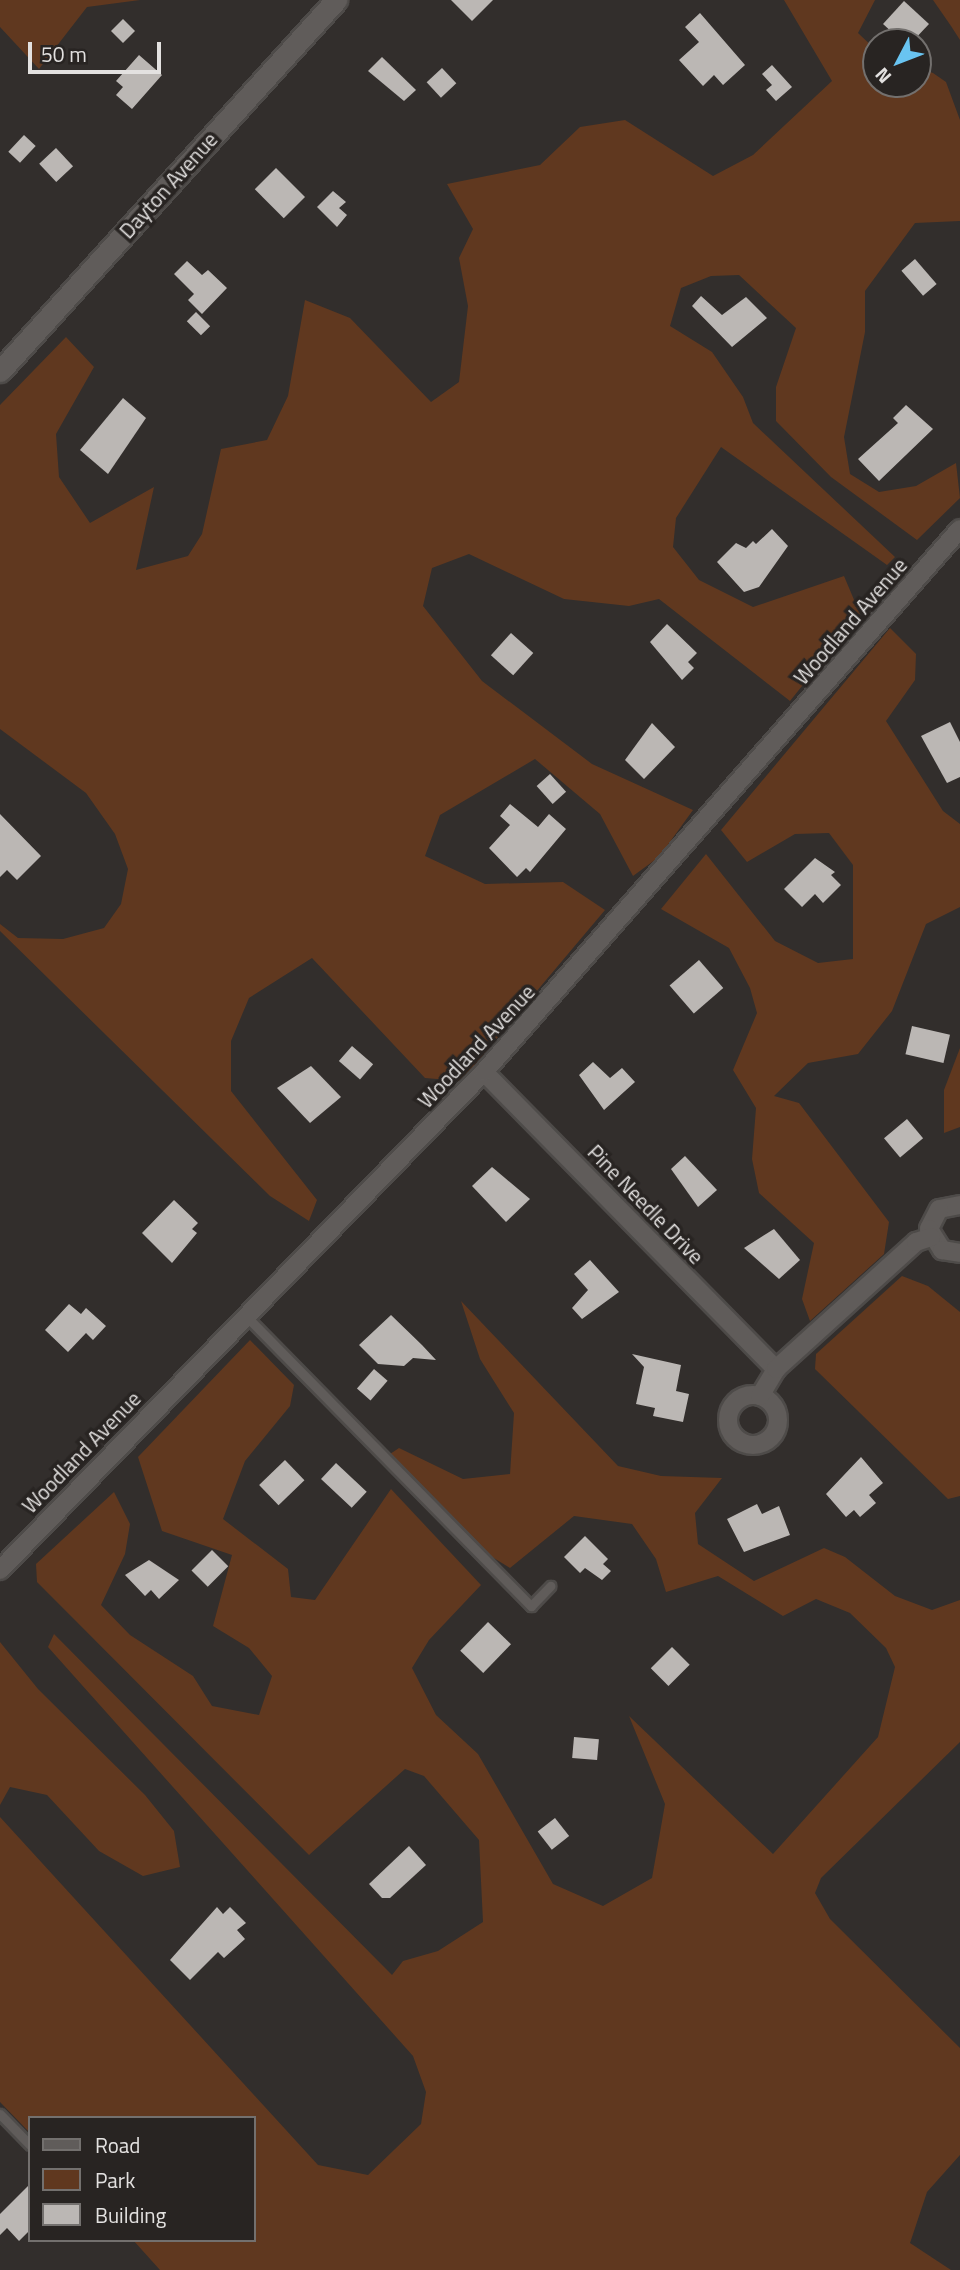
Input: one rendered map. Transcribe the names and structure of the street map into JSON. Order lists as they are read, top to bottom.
{
  "streets": {
    "street": ["Dayton Avenue", "Woodland Avenue", "Pine Needle Drive"]
  },
  "crossings": [
    ["Woodland Avenue", "Pine Needle Drive"]
  ],
  "legend": ["Road", "Park", "Building"],
  "scale_bar": "50 m",
  "north": "bottom left"
}
